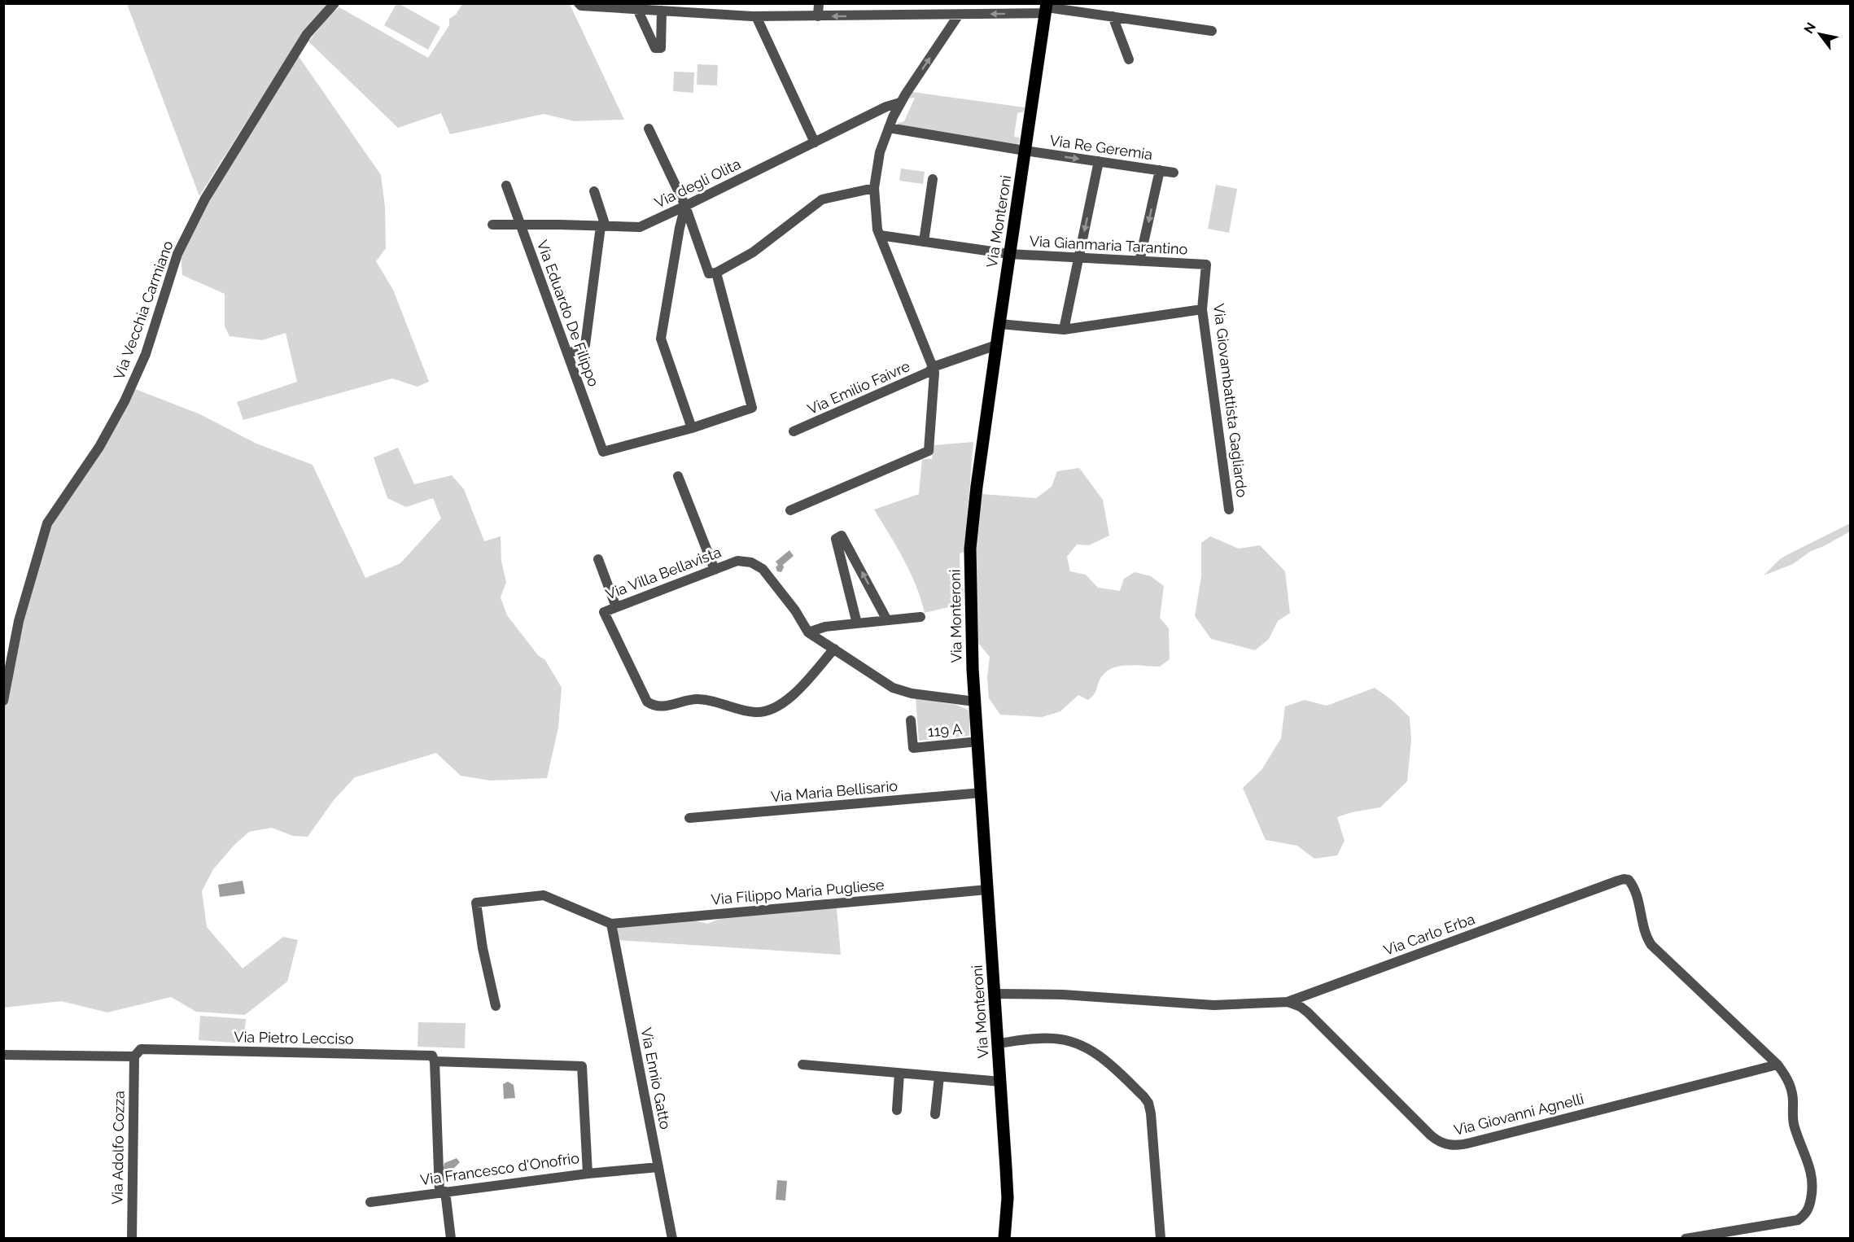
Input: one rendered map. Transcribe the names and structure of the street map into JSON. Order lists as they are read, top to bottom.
{
  "streets": {
    "main road": ["Via Monteroni"],
    "street": [
      "Via Re Geremia",
      "Via degli Olita",
      "Via Gianmaria Tarantino",
      "Via Vecchia Carmiano",
      "Via Eduardo De Filippo",
      "Via Emilio Faivre",
      "Via Giovambattista Gagliardo",
      "Via Villa Bellavista",
      "119 A",
      "Via Maria Bellisario",
      "Via Filippo Maria Pugliese",
      "Via Carlo Erba",
      "Via Pietro Lecciso",
      "Via Ennio Gatto",
      "Via Giovanni Agnelli",
      "Via Adolfo Cozza",
      "Via Francesco d'Onofrio"
    ]
  },
  "crossings": [
    ["Via Re Geremia", "Via Monteroni"],
    ["Via degli Olita", "Via Eduardo De Filippo"],
    ["Via Monteroni", "Via Gianmaria Tarantino"],
    ["Via Monteroni", "Via Emilio Faivre"],
    ["Via Monteroni", "Via Villa Bellavista"],
    ["Via Monteroni", "119 A"],
    ["Via Monteroni", "Via Maria Bellisario"],
    ["Via Monteroni", "Via Filippo Maria Pugliese"],
    ["Via Monteroni", "Via Carlo Erba"],
    ["Via Gianmaria Tarantino", "Via Giovambattista Gagliardo"],
    ["Via Filippo Maria Pugliese", "Via Ennio Gatto"],
    ["Via Carlo Erba", "Via Giovanni Agnelli"],
    ["Via Pietro Lecciso", "Via Adolfo Cozza"],
    ["Via Pietro Lecciso", "Via Francesco d'Onofrio"]
  ],
  "north": "top left"
}
